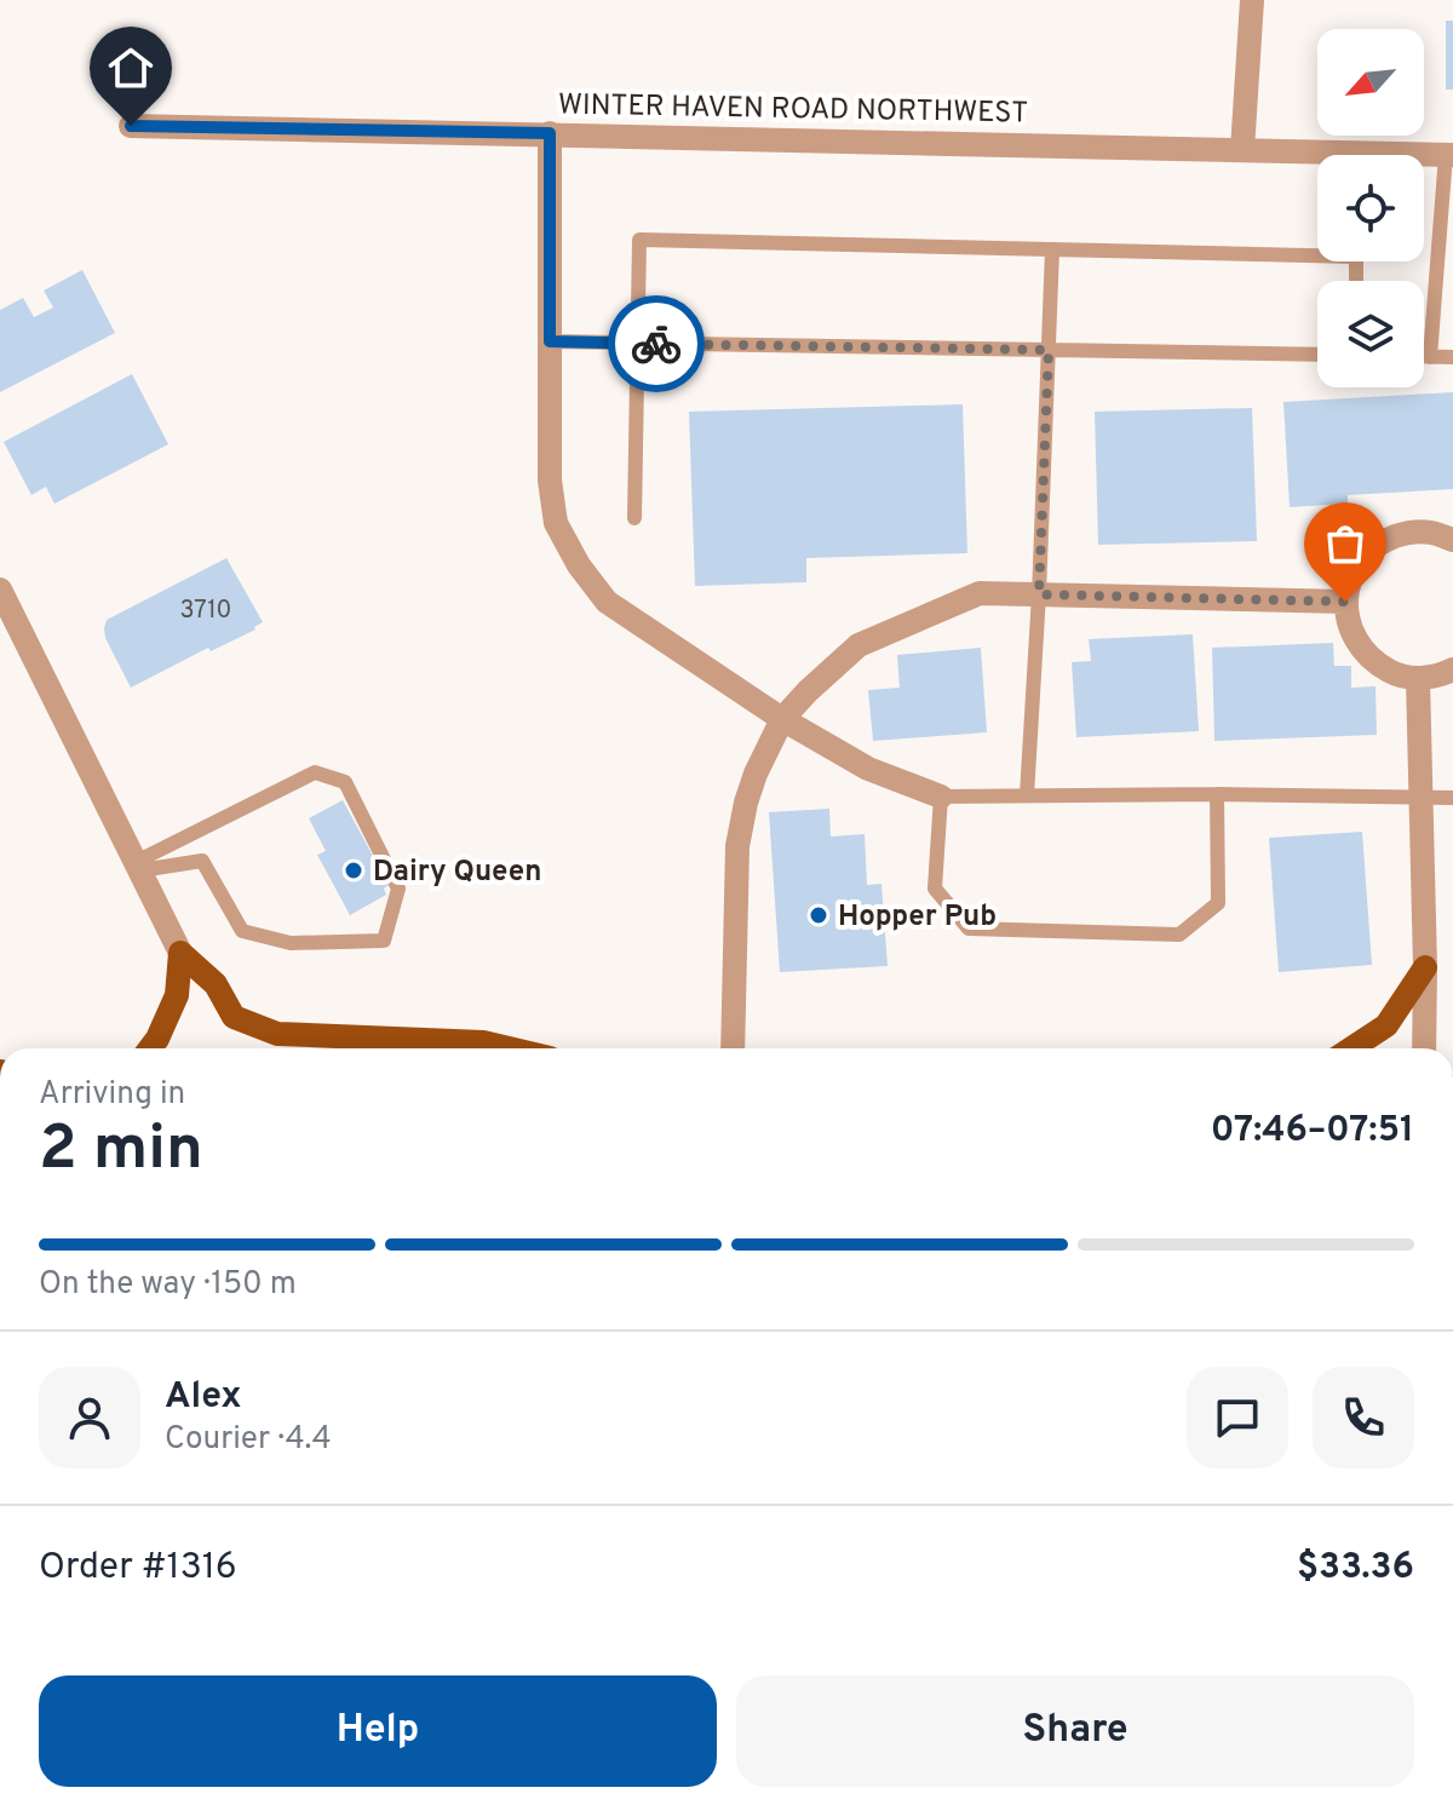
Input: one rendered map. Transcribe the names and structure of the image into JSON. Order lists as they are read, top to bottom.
{
  "streets": {
    "street": ["WINTER HAVEN ROAD NORTHWEST"]
  },
  "places": ["Dairy Queen", "Hopper Pub"],
  "house_numbers": ["3710"],
  "north": "bottom left",
  "page": {
    "heading": ["2 min", "Arriving in", "07:46–07:51"],
    "panel": [
      "Alex",
      "Courier · 4.4",
      "Order #1316",
      "$33.36"
    ],
    "bar": "On the way · 150 m",
    "buttons": ["Help", "Share"]
  }
}
